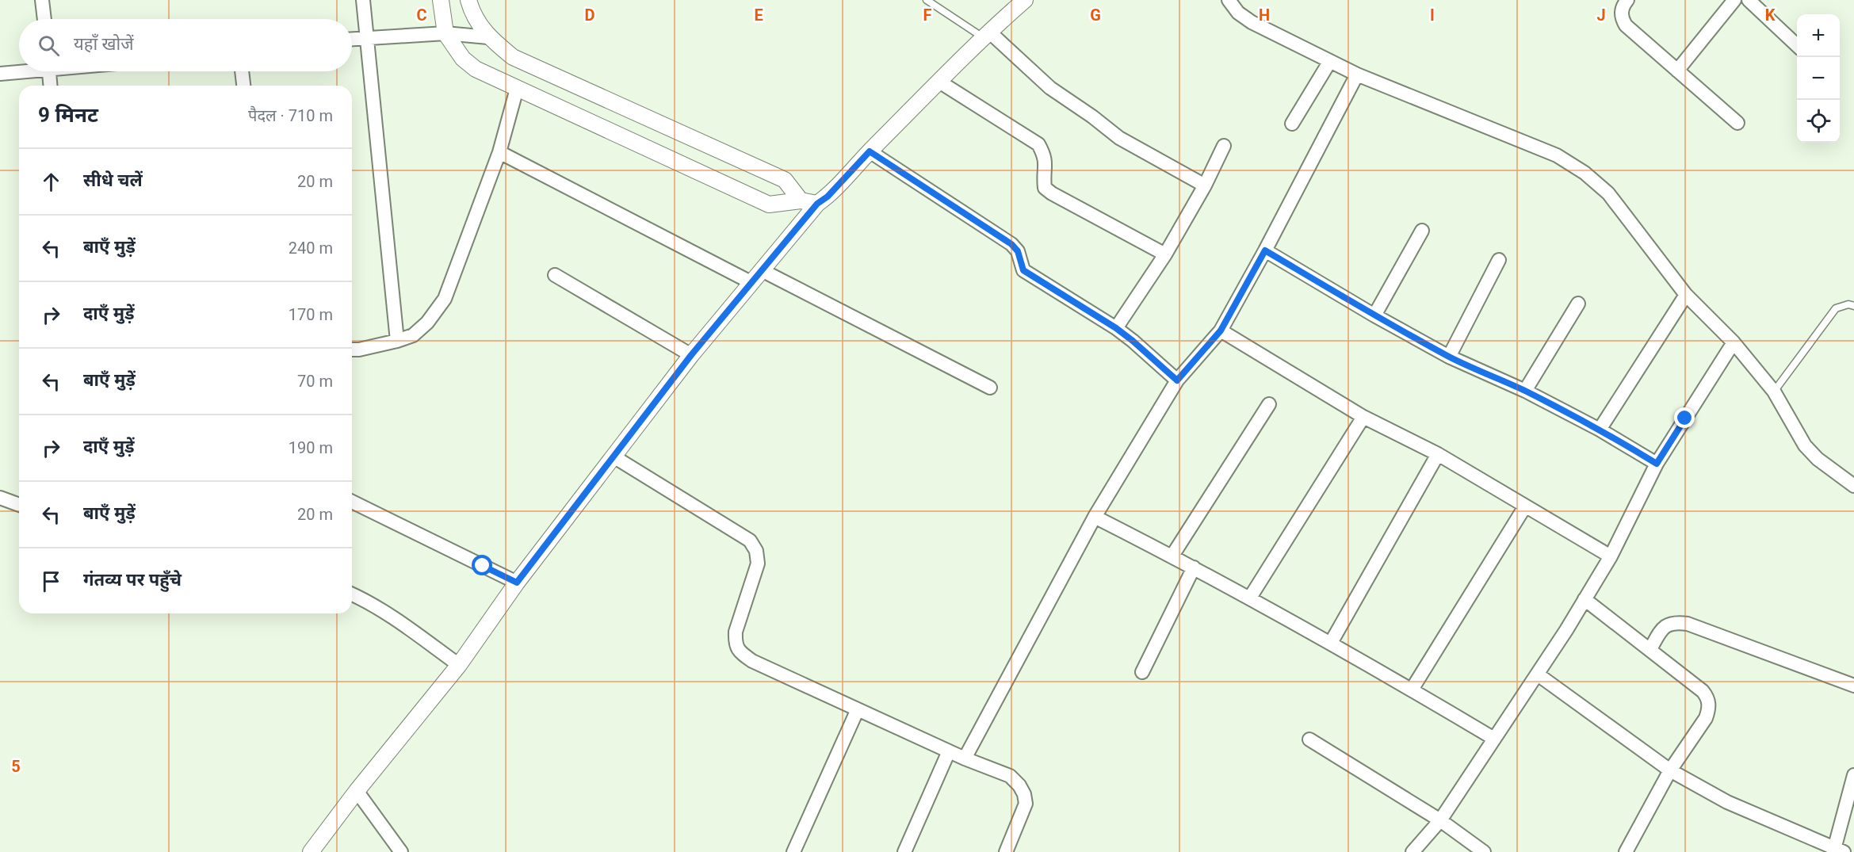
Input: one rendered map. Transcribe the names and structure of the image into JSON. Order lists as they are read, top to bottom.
{
  "page": {
    "map_buttons": ["+", "−"],
    "search": "यहाँ खोजें",
    "heading": ["9 मिनट", "पैदल · 710 m"],
    "list": [
      ["सीधे चलें", "20 m"],
      ["बाएँ मुड़ें", "240 m"],
      ["दाएँ मुड़ें", "170 m"],
      ["बाएँ मुड़ें", "70 m"],
      ["दाएँ मुड़ें", "190 m"],
      ["बाएँ मुड़ें", "20 m"],
      "गंतव्य पर पहुँचे"
    ]
  },
  "grid": {
    "columns": [
      "C",
      "D",
      "E",
      "F",
      "G",
      "H",
      "I",
      "J",
      "K"
    ],
    "rows": ["5"]
  }
}
